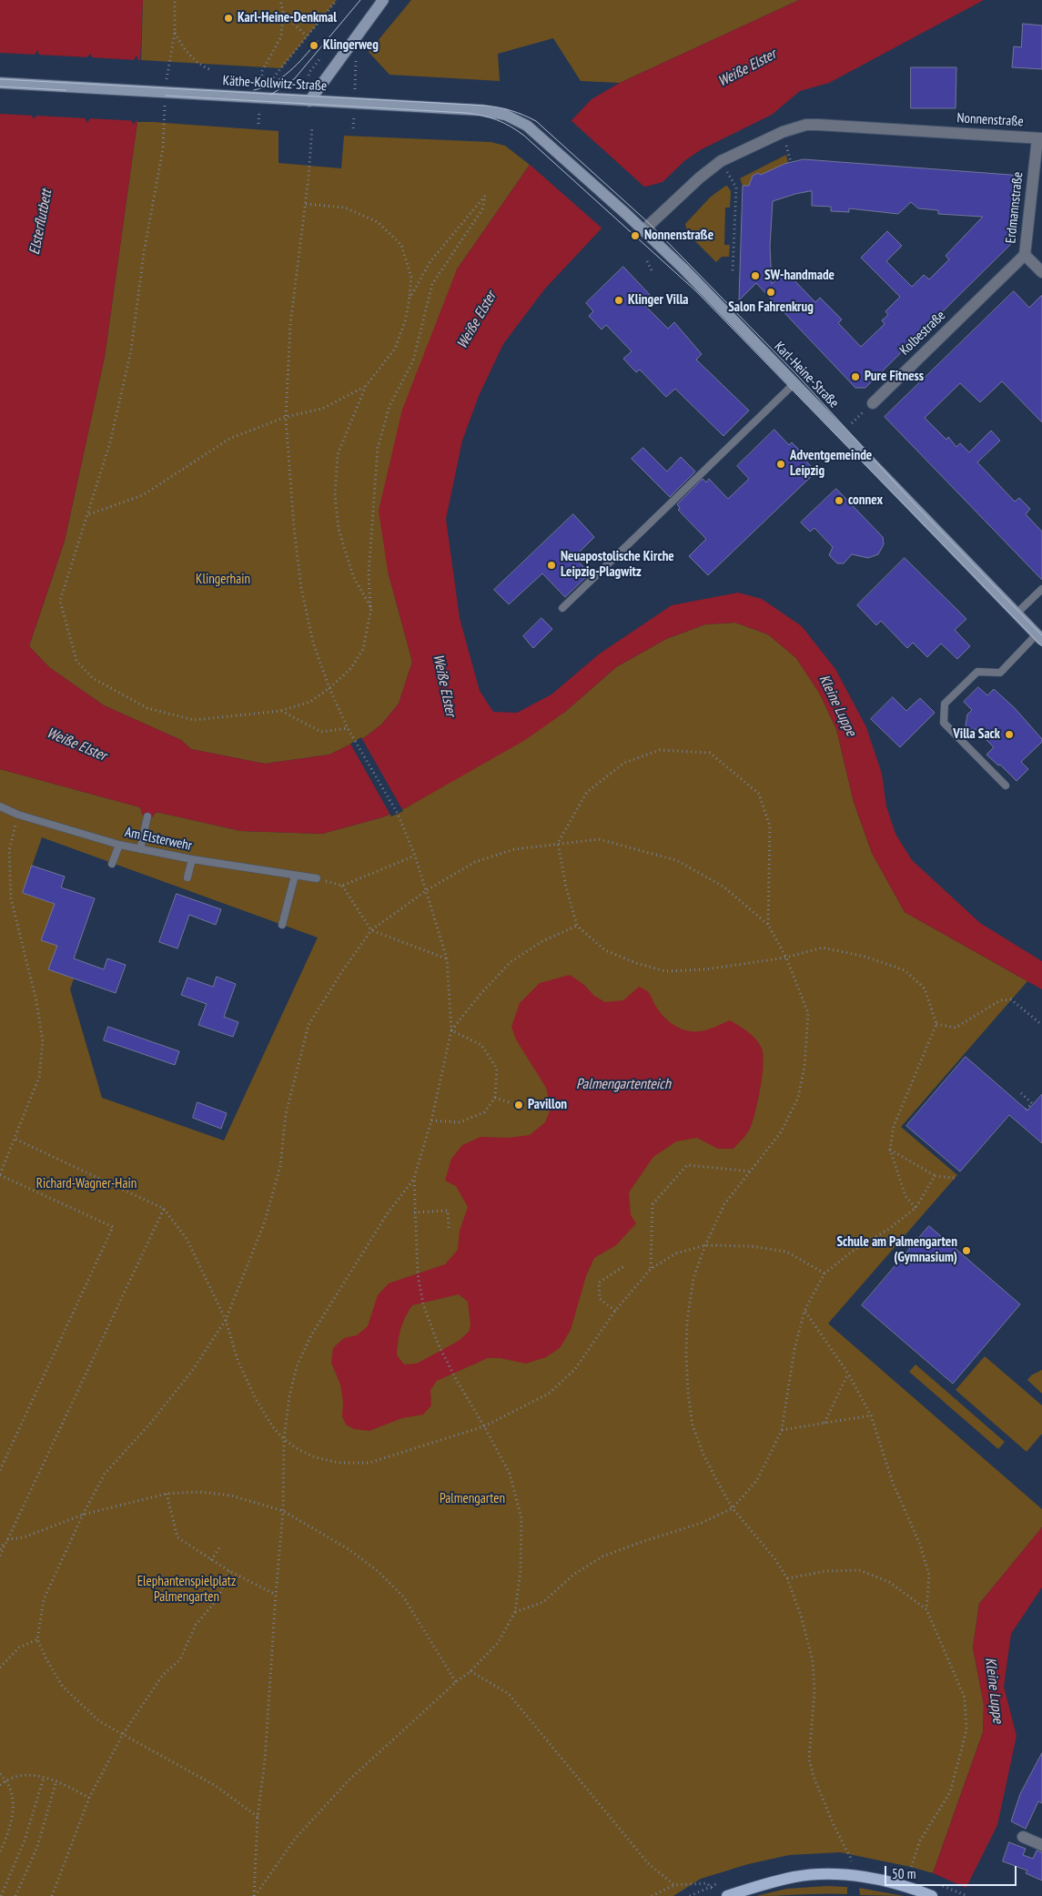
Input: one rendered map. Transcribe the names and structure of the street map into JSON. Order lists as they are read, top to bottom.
{
  "streets": {
    "main road": ["Käthe-Kollwitz-Straße", "Karl-Heine-Straße"],
    "street": ["Nonnenstraße", "Erdmannstraße", "Kolbestraße"],
    "lane": ["Am Elsterwehr"]
  },
  "crossings": [
    ["Käthe-Kollwitz-Straße", "Karl-Heine-Straße"],
    ["Nonnenstraße", "Erdmannstraße"],
    ["Nonnenstraße", "Karl-Heine-Straße"],
    ["Erdmannstraße", "Kolbestraße"]
  ],
  "water": [
    "Weiße Elster",
    "Elsterflutbett",
    "Kleine Luppe",
    "Palmengartenteich"
  ],
  "parks": [
    "Klingerhain",
    "Richard-Wagner-Hain",
    "Palmengarten",
    "Elephantenspielplatz Palmengarten"
  ],
  "places": [
    "Karl-Heine-Denkmal",
    "Klingerweg",
    "Nonnenstraße",
    "SW-handmade",
    "Salon Fahrenkrug",
    "Klinger Villa",
    "Pure Fitness",
    "Adventgemeinde Leipzig",
    "connex",
    "Neuapostolische Kirche Leipzig-Plagwitz",
    "Villa Sack",
    "Pavillon",
    "Schule am Palmengarten (Gymnasium)"
  ],
  "scale_bar": "50 m"
}
